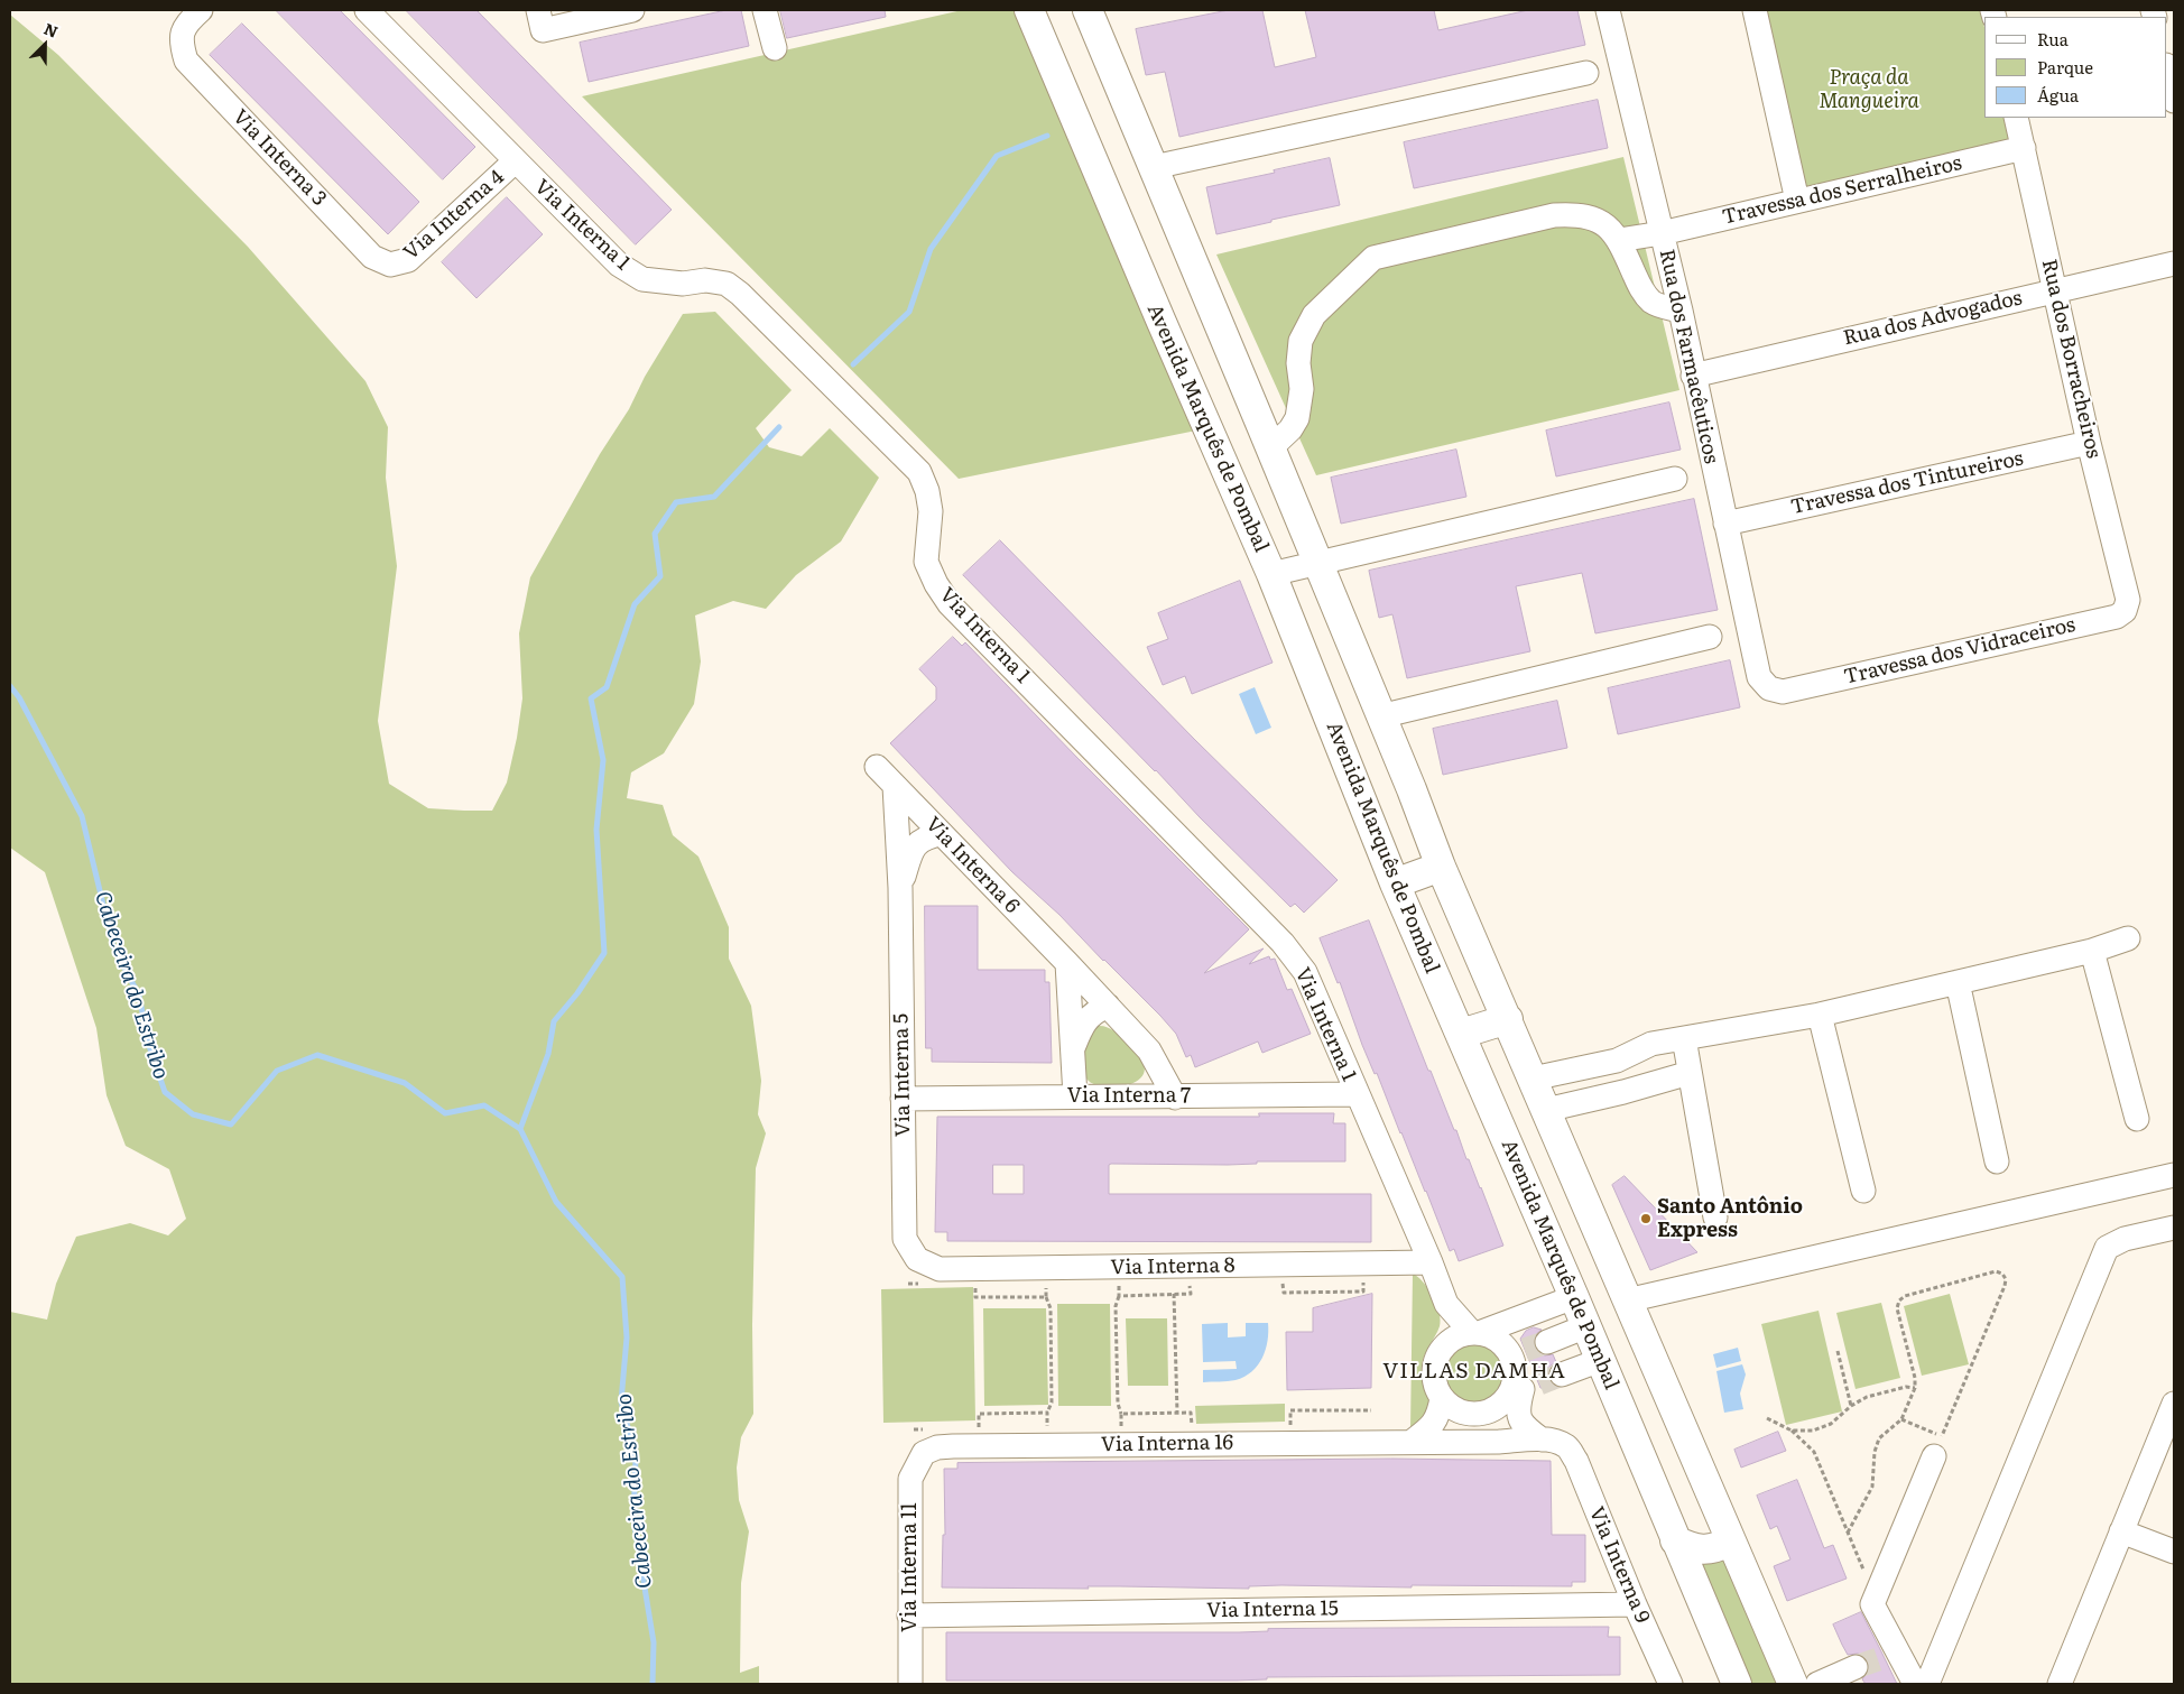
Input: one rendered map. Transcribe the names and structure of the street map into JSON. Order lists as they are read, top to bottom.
{
  "streets": {
    "main road": ["Avenida Marquês de Pombal"],
    "street": [
      "Via Interna 3",
      "Travessa dos Serralheiros",
      "Via Interna 4",
      "Via Interna 1",
      "Rua dos Advogados",
      "Rua dos Farmacêuticos",
      "Rua dos Borracheiros",
      "Travessa dos Tintureiros",
      "Travessa dos Vidraceiros",
      "Via Interna 6",
      "Via Interna 5",
      "Via Interna 7",
      "Via Interna 8",
      "Via Interna 16",
      "Via Interna 9",
      "Via Interna 11",
      "Via Interna 15"
    ]
  },
  "crossings": [
    ["Via Interna 3", "Via Interna 4"],
    ["Travessa dos Serralheiros", "Rua dos Farmacêuticos"],
    ["Travessa dos Serralheiros", "Rua dos Borracheiros"],
    ["Via Interna 4", "Via Interna 1"],
    ["Via Interna 1", "Via Interna 7"],
    ["Via Interna 1", "Via Interna 8"],
    ["Rua dos Advogados", "Rua dos Farmacêuticos"],
    ["Rua dos Advogados", "Rua dos Borracheiros"],
    ["Rua dos Farmacêuticos", "Travessa dos Tintureiros"],
    ["Rua dos Farmacêuticos", "Travessa dos Vidraceiros"],
    ["Rua dos Borracheiros", "Travessa dos Tintureiros"],
    ["Rua dos Borracheiros", "Travessa dos Vidraceiros"],
    ["Via Interna 6", "Via Interna 5"],
    ["Via Interna 6", "Via Interna 7"],
    ["Via Interna 5", "Via Interna 7"],
    ["Via Interna 5", "Via Interna 8"],
    ["Via Interna 16", "Via Interna 9"],
    ["Via Interna 16", "Via Interna 11"],
    ["Via Interna 9", "Via Interna 15"],
    ["Via Interna 11", "Via Interna 15"]
  ],
  "districts": ["VILLAS DAMHA"],
  "water": ["Cabeceira do Estribo"],
  "parks": ["Praça da Mangueira"],
  "places": ["Santo Antônio Express"],
  "legend": ["Rua", "Parque", "Água"],
  "north": "top right"
}
